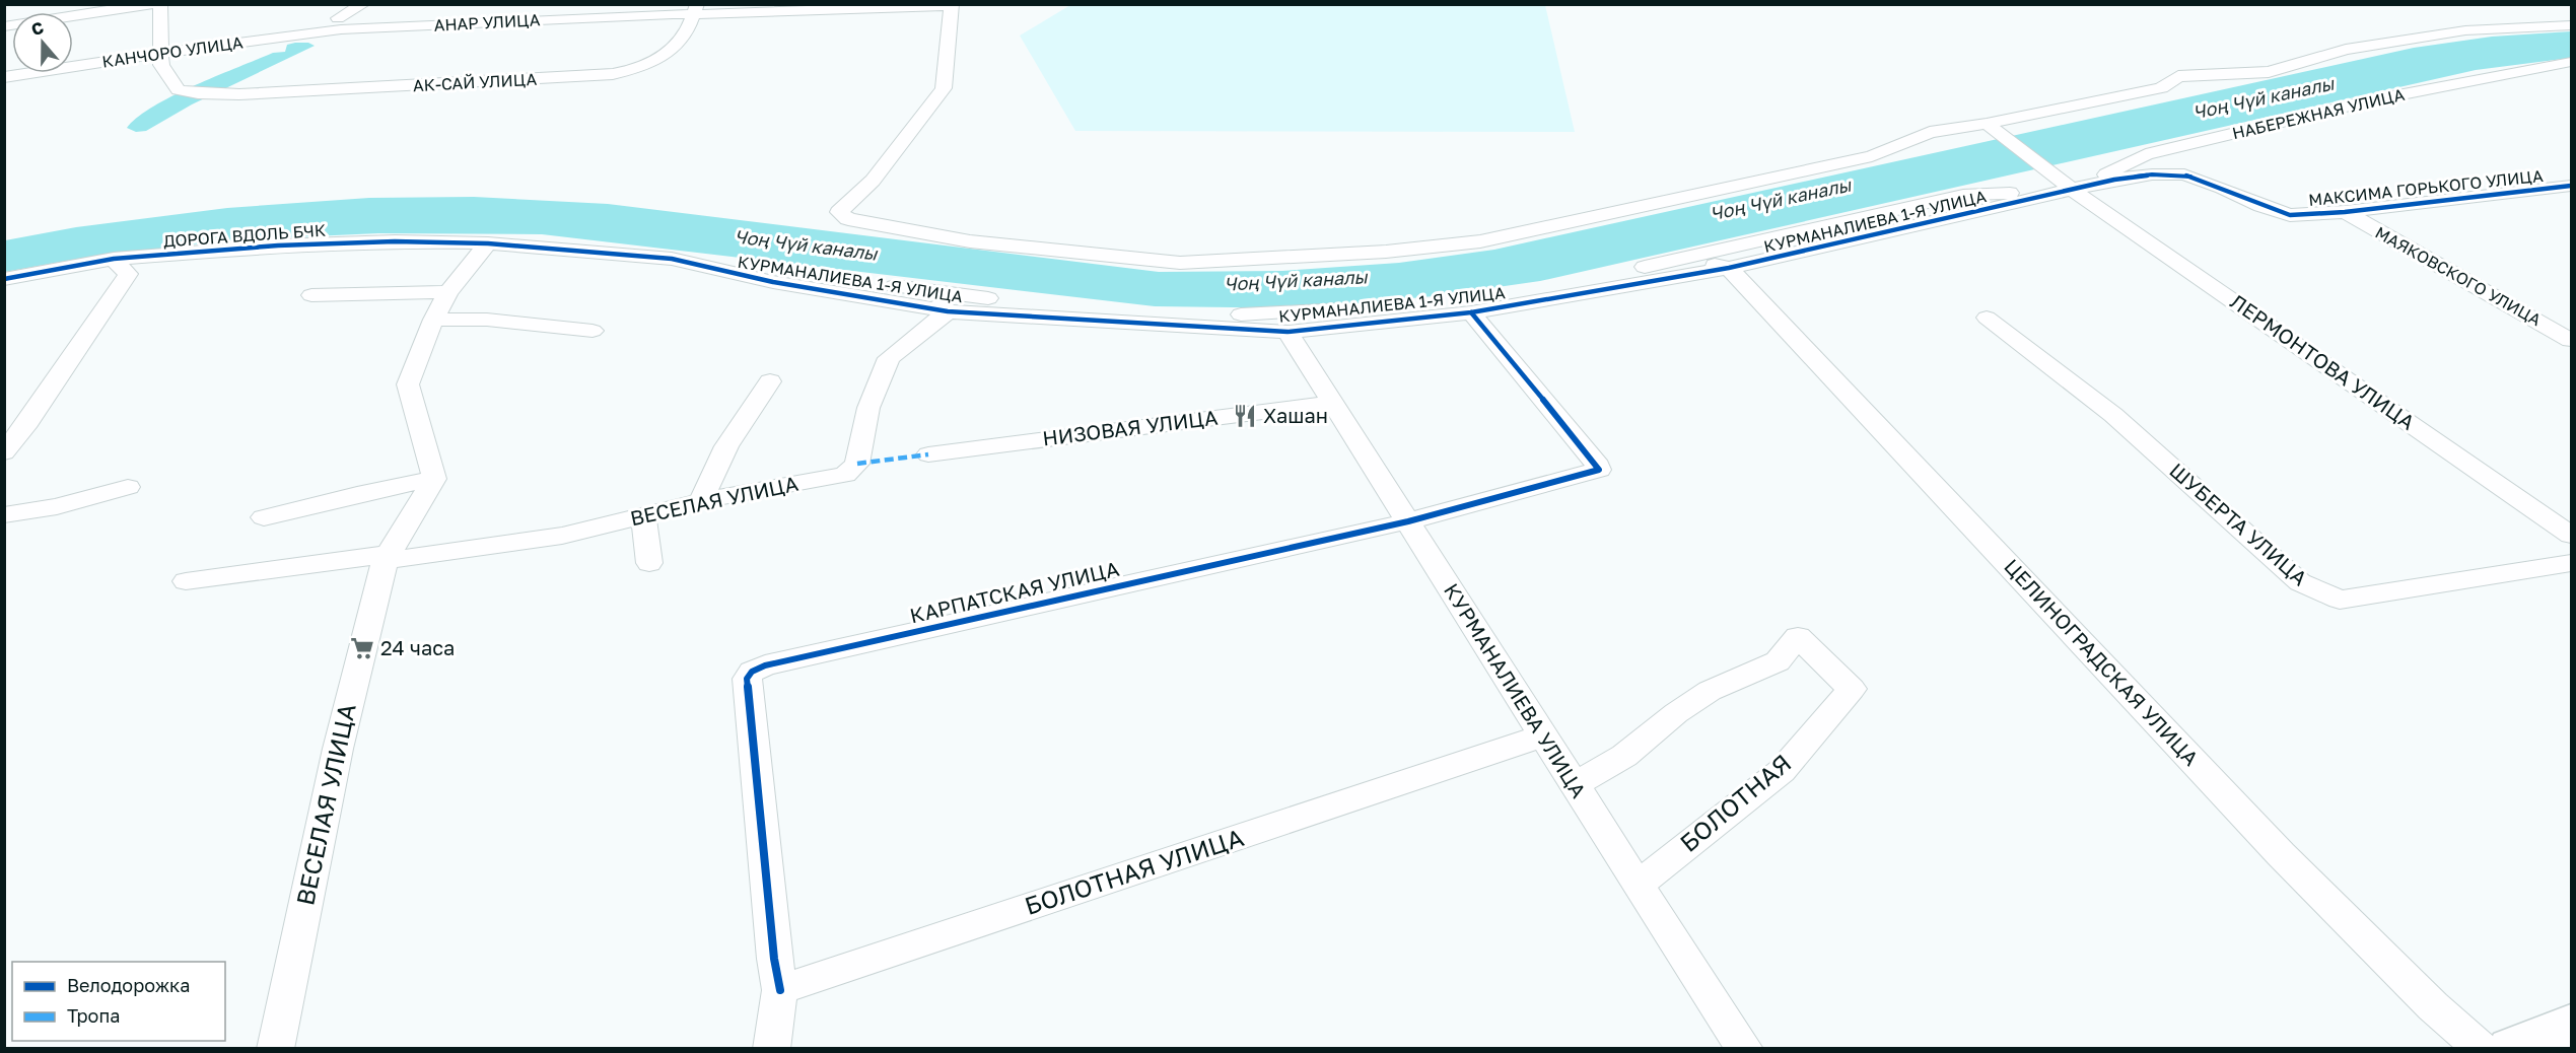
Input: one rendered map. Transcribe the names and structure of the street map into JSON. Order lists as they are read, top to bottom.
{
  "streets": {
    "street": [
      "АНАР УЛИЦА",
      "КАНЧОРО УЛИЦА",
      "АК-САЙ УЛИЦА",
      "НАБЕРЕЖНАЯ УЛИЦА",
      "МАКСИМА ГОРЬКОГО УЛИЦА",
      "КУРМАНАЛИЕВА 1-Я УЛИЦА",
      "ДОРОГА ВДОЛЬ БЧК",
      "МАЯКОВСКОГО УЛИЦА",
      "ЛЕРМОНТОВА УЛИЦА",
      "НИЗОВАЯ УЛИЦА",
      "ВЕСЕЛАЯ УЛИЦА",
      "ШУБЕРТА УЛИЦА",
      "КАРПАТСКАЯ УЛИЦА",
      "ЦЕЛИНОГРАДСКАЯ УЛИЦА",
      "КУРМАНАЛИЕВА УЛИЦА",
      "БОЛОТНАЯ",
      "БОЛОТНАЯ УЛИЦА"
    ]
  },
  "crossings": [
    ["АНАР УЛИЦА", "КАНЧОРО УЛИЦА"],
    ["АНАР УЛИЦА", "АК-САЙ УЛИЦА"],
    ["КАНЧОРО УЛИЦА", "АК-САЙ УЛИЦА"],
    ["НАБЕРЕЖНАЯ УЛИЦА", "МАКСИМА ГОРЬКОГО УЛИЦА"],
    ["НАБЕРЕЖНАЯ УЛИЦА", "КУРМАНАЛИЕВА 1-Я УЛИЦА"],
    ["НАБЕРЕЖНАЯ УЛИЦА", "ЛЕРМОНТОВА УЛИЦА"],
    ["МАКСИМА ГОРЬКОГО УЛИЦА", "КУРМАНАЛИЕВА 1-Я УЛИЦА"],
    ["МАКСИМА ГОРЬКОГО УЛИЦА", "МАЯКОВСКОГО УЛИЦА"],
    ["МАКСИМА ГОРЬКОГО УЛИЦА", "ЛЕРМОНТОВА УЛИЦА"],
    ["КУРМАНАЛИЕВА 1-Я УЛИЦА", "ДОРОГА ВДОЛЬ БЧК"],
    ["КУРМАНАЛИЕВА 1-Я УЛИЦА", "ЛЕРМОНТОВА УЛИЦА"],
    ["КУРМАНАЛИЕВА 1-Я УЛИЦА", "ВЕСЕЛАЯ УЛИЦА"],
    ["КУРМАНАЛИЕВА 1-Я УЛИЦА", "КАРПАТСКАЯ УЛИЦА"],
    ["КУРМАНАЛИЕВА 1-Я УЛИЦА", "ЦЕЛИНОГРАДСКАЯ УЛИЦА"],
    ["КУРМАНАЛИЕВА 1-Я УЛИЦА", "КУРМАНАЛИЕВА УЛИЦА"],
    ["НИЗОВАЯ УЛИЦА", "КУРМАНАЛИЕВА УЛИЦА"],
    ["КАРПАТСКАЯ УЛИЦА", "КУРМАНАЛИЕВА УЛИЦА"],
    ["КАРПАТСКАЯ УЛИЦА", "БОЛОТНАЯ УЛИЦА"],
    ["КУРМАНАЛИЕВА УЛИЦА", "БОЛОТНАЯ"],
    ["КУРМАНАЛИЕВА УЛИЦА", "БОЛОТНАЯ УЛИЦА"]
  ],
  "water": ["Чоң Чүй каналы"],
  "places": {
    "restaurant": ["Хашан"],
    "supermarket": ["24 часа"]
  },
  "legend": ["Велодорожка", "Тропа"],
  "north": "top"
}
